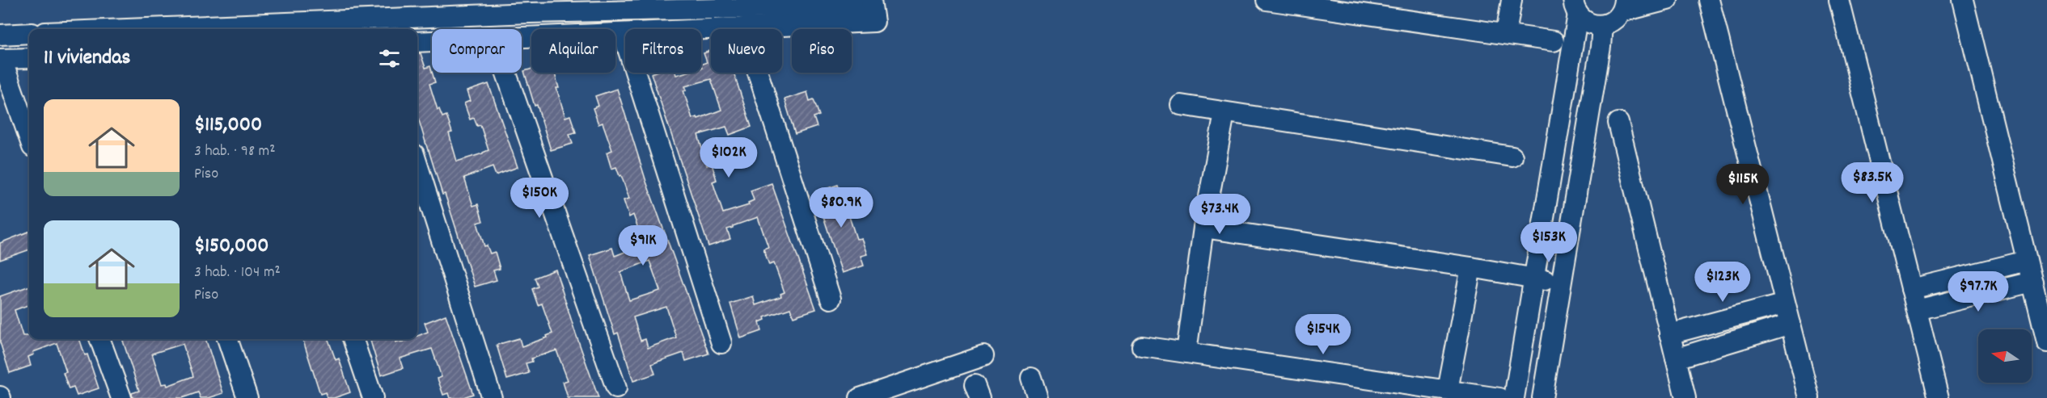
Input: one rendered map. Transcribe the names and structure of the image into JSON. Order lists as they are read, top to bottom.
{
  "north": "left",
  "page": {
    "chip": [
      "Comprar",
      "Alquilar",
      "Filtros",
      "Nuevo",
      "Piso"
    ],
    "heading": "11 viviendas",
    "list": [
      {
        "name": "$115,000",
        "note": "3 hab. · 98 m² · Piso"
      },
      {
        "name": "$150,000",
        "note": "3 hab. · 104 m² · Piso"
      }
    ],
    "price": [
      "$102K",
      "$83.5K",
      "$115K",
      "$150K",
      "$80.9K",
      "$73.4K",
      "$153K",
      "$91K",
      "$123K",
      "$97.7K",
      "$154K"
    ]
  }
}
